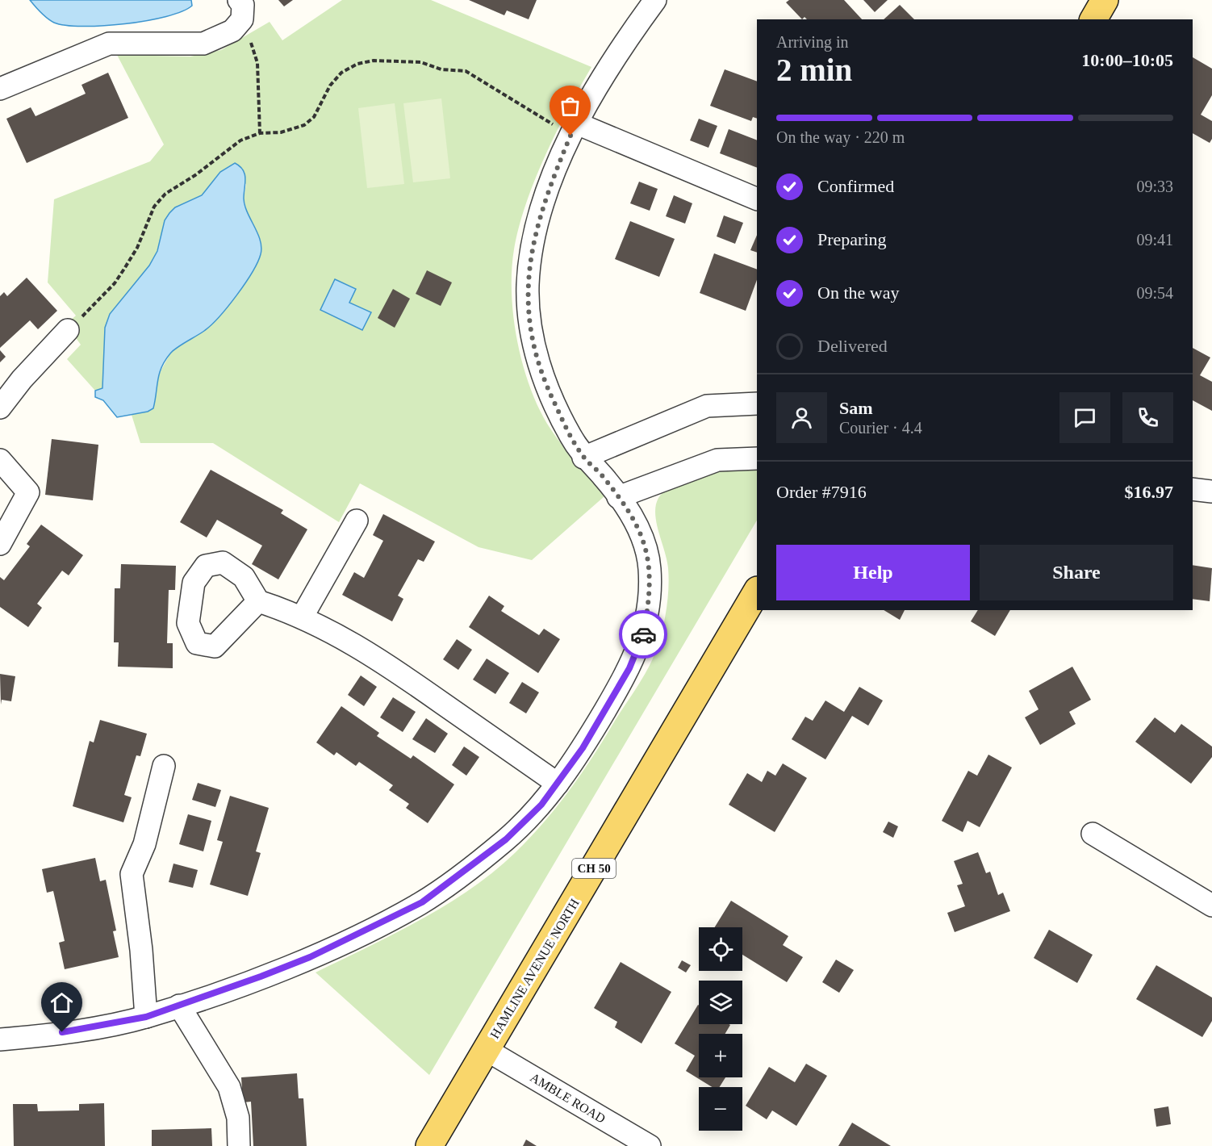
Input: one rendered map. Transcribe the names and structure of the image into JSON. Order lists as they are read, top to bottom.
{
  "streets": {
    "main road": ["CH 50", "HAMLINE AVENUE NORTH"],
    "street": ["AMBLE ROAD"]
  },
  "crossings": [
    ["HAMLINE AVENUE NORTH", "AMBLE ROAD"]
  ],
  "page": {
    "heading": ["2 min", "Arriving in", "10:00–10:05"],
    "panel": [
      "Sam",
      "Courier · 4.4",
      "Order #7916",
      "$16.97"
    ],
    "bar": "On the way · 220 m",
    "list": [
      ["Confirmed", "09:33"],
      ["Preparing", "09:41"],
      ["On the way", "09:54"],
      "Delivered"
    ],
    "buttons": ["Help", "Share"],
    "map_buttons": ["+", "−"]
  }
}
